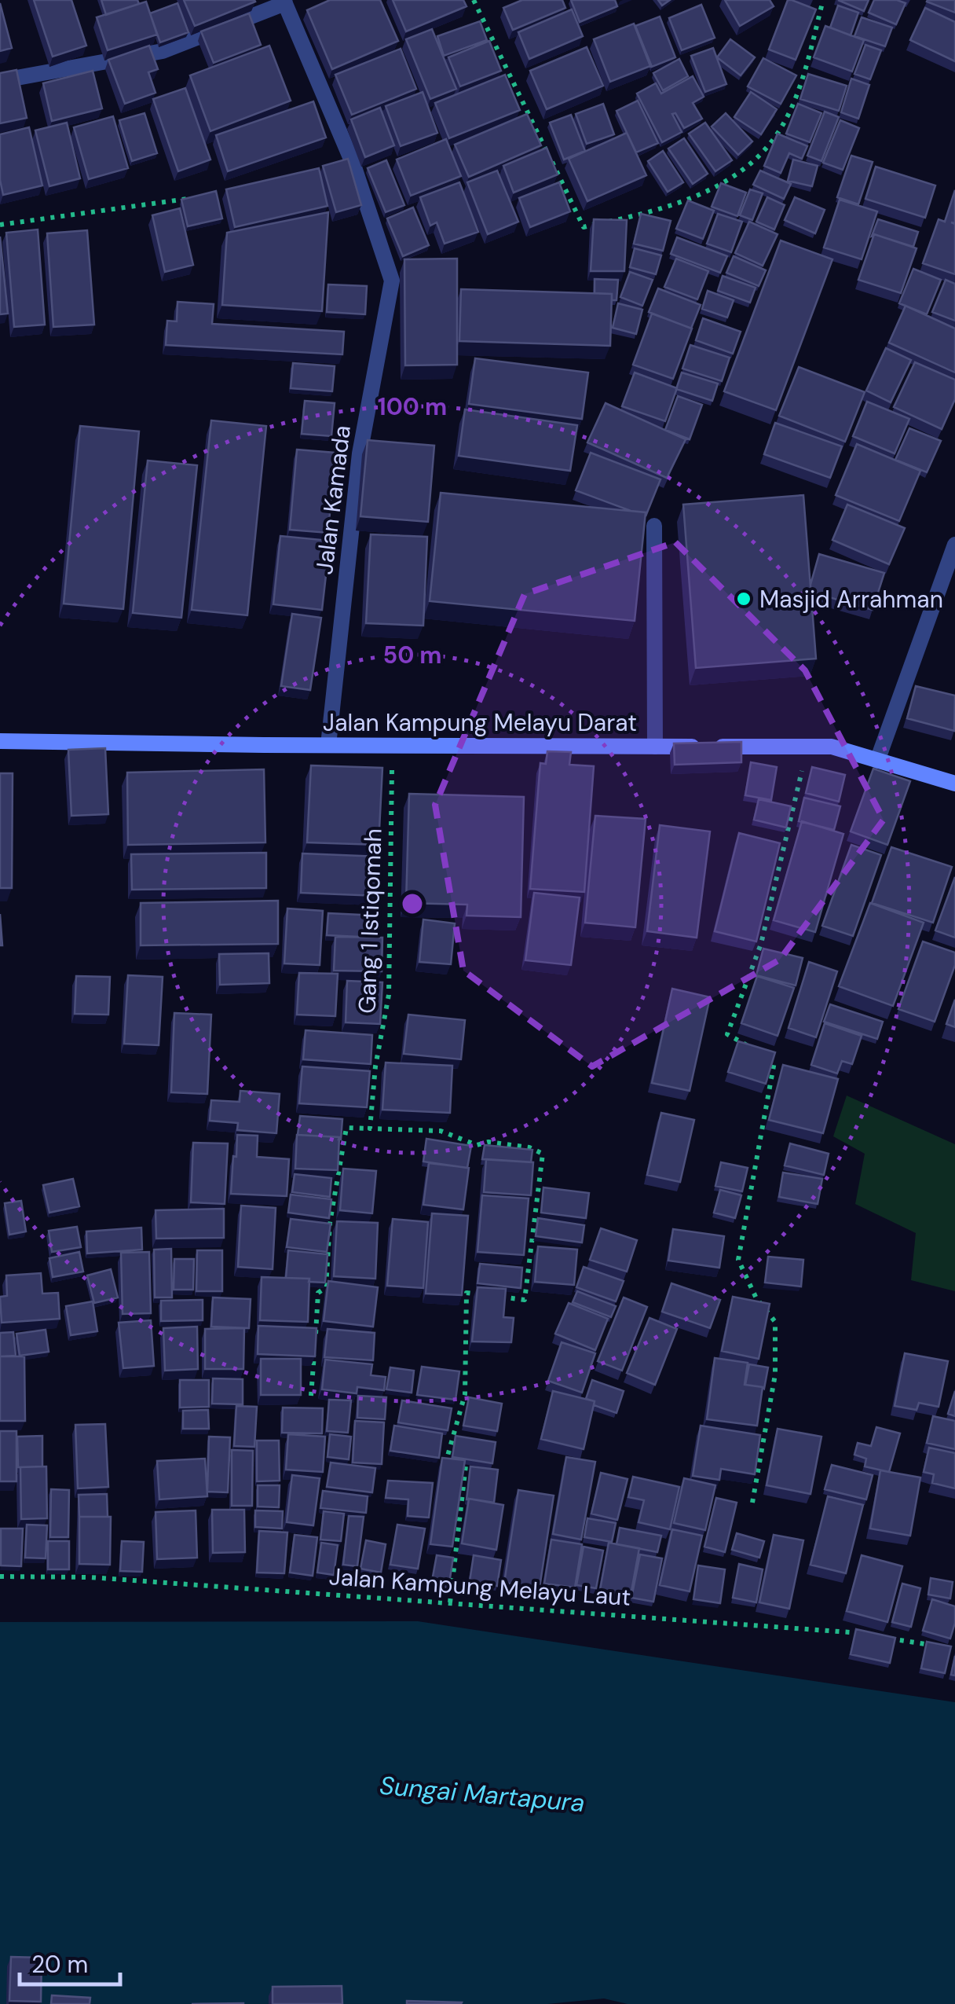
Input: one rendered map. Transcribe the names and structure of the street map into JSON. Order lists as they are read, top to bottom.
{
  "streets": {
    "main road": ["Jalan Kampung Melayu Darat"],
    "street": ["Jalan Kamada"],
    "path": ["Gang 1 Istiqomah", "Jalan Kampung Melayu Laut"]
  },
  "crossings": [
    ["Jalan Kamada", "Jalan Kampung Melayu Darat"],
    ["Jalan Kampung Melayu Darat", "Gang 1 Istiqomah"]
  ],
  "water": ["Sungai Martapura"],
  "places": ["Masjid Arrahman"],
  "scale_bar": "20 m",
  "rings": ["100 m", "50 m"]
}
